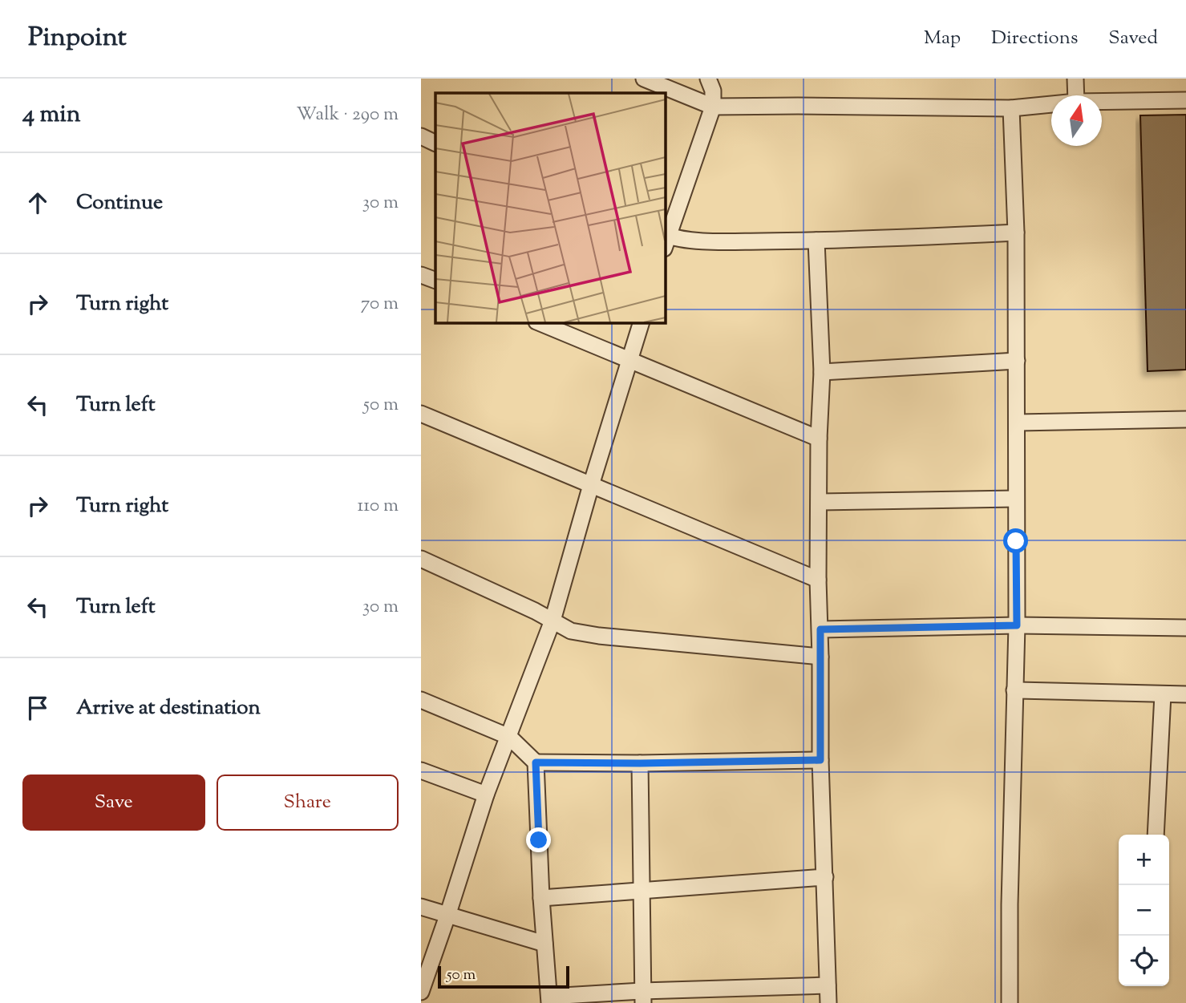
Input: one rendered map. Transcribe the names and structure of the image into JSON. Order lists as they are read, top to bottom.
{
  "scale_bar": "50 m",
  "north": "top",
  "page": {
    "header": "Pinpoint",
    "nav": ["Map", "Directions", "Saved"],
    "heading": ["4 min", "Walk · 290 m"],
    "list": [
      ["Continue", "30 m"],
      ["Turn right", "70 m"],
      ["Turn left", "50 m"],
      ["Turn right", "110 m"],
      ["Turn left", "30 m"],
      "Arrive at destination"
    ],
    "buttons": ["Save", "Share"],
    "map_buttons": ["+", "−"],
    "scale": "50 m"
  }
}
